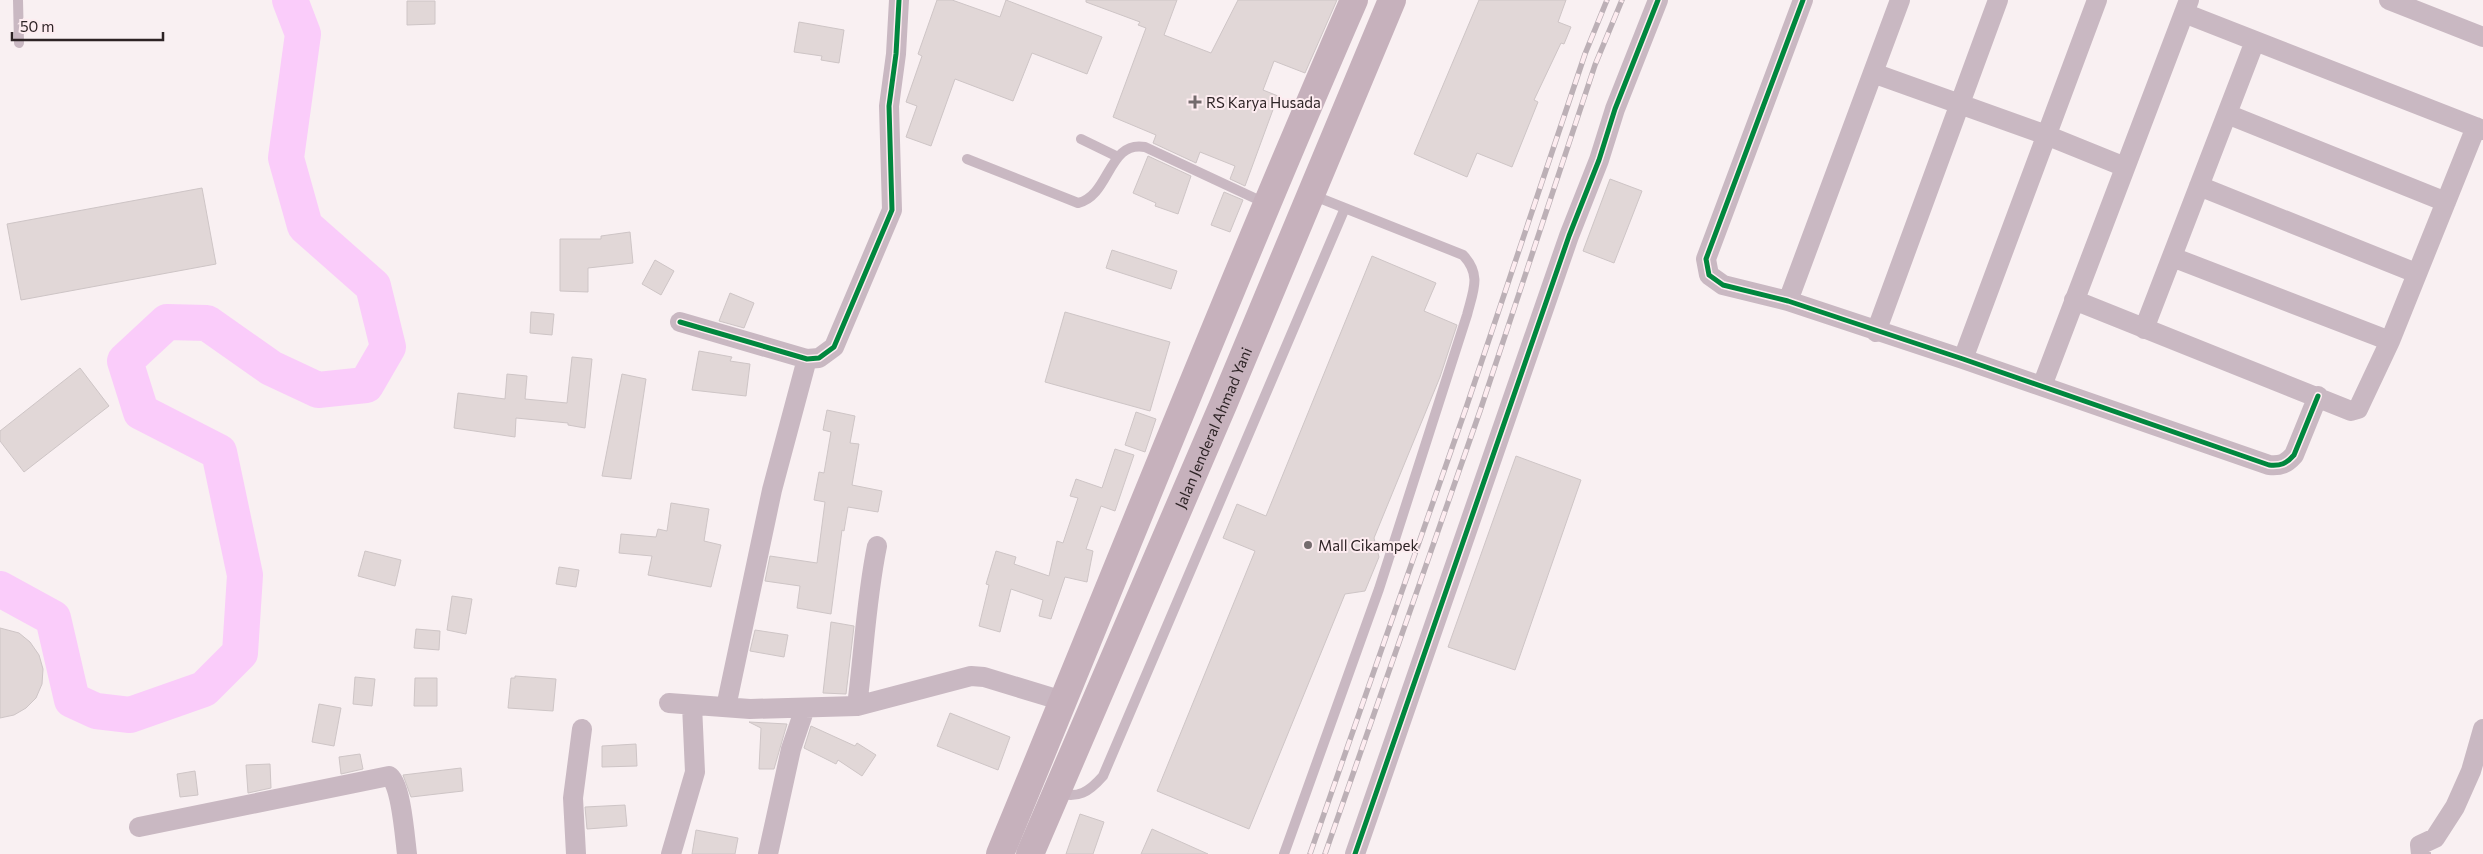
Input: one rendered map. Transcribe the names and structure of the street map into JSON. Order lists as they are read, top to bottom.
{
  "streets": {
    "highway": ["Jalan Jenderal Ahmad Yani"]
  },
  "places": {
    "health": ["RS Karya Husada"],
    "other": ["Mall Cikampek"]
  },
  "scale_bar": "50 m"
}
